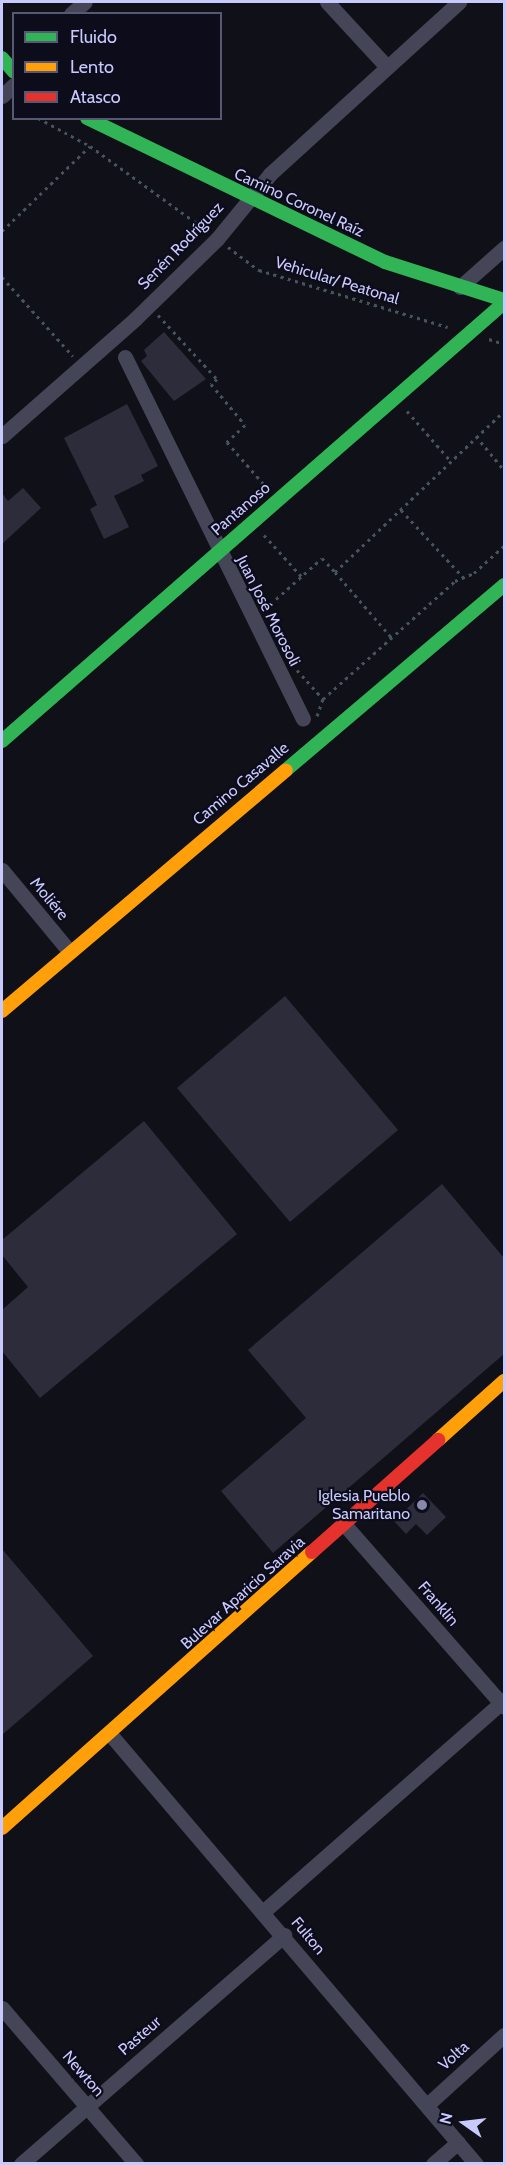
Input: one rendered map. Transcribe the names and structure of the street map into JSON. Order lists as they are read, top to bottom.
{
  "streets": {
    "street": [
      "Camino Coronel Raíz",
      "Senén Rodríguez",
      "Pantanoso",
      "Juan José Morosoli",
      "Camino Casavalle",
      "Moliére",
      "Bulevar Aparicio Saravia",
      "Franklin",
      "Fulton",
      "Pasteur",
      "Volta",
      "Newton"
    ],
    "path": ["Vehicular/ Peatonal"]
  },
  "crossings": [
    ["Camino Coronel Raíz", "Senén Rodríguez"],
    ["Camino Coronel Raíz", "Pantanoso"],
    ["Senén Rodríguez", "Vehicular/ Peatonal"],
    ["Vehicular/ Peatonal", "Pantanoso"],
    ["Pantanoso", "Juan José Morosoli"],
    ["Camino Casavalle", "Moliére"],
    ["Bulevar Aparicio Saravia", "Franklin"],
    ["Bulevar Aparicio Saravia", "Fulton"],
    ["Fulton", "Pasteur"],
    ["Fulton", "Volta"],
    ["Pasteur", "Newton"]
  ],
  "places": ["Iglesia Pueblo Samaritano"],
  "legend": ["Fluido", "Lento", "Atasco"],
  "north": "left"
}
